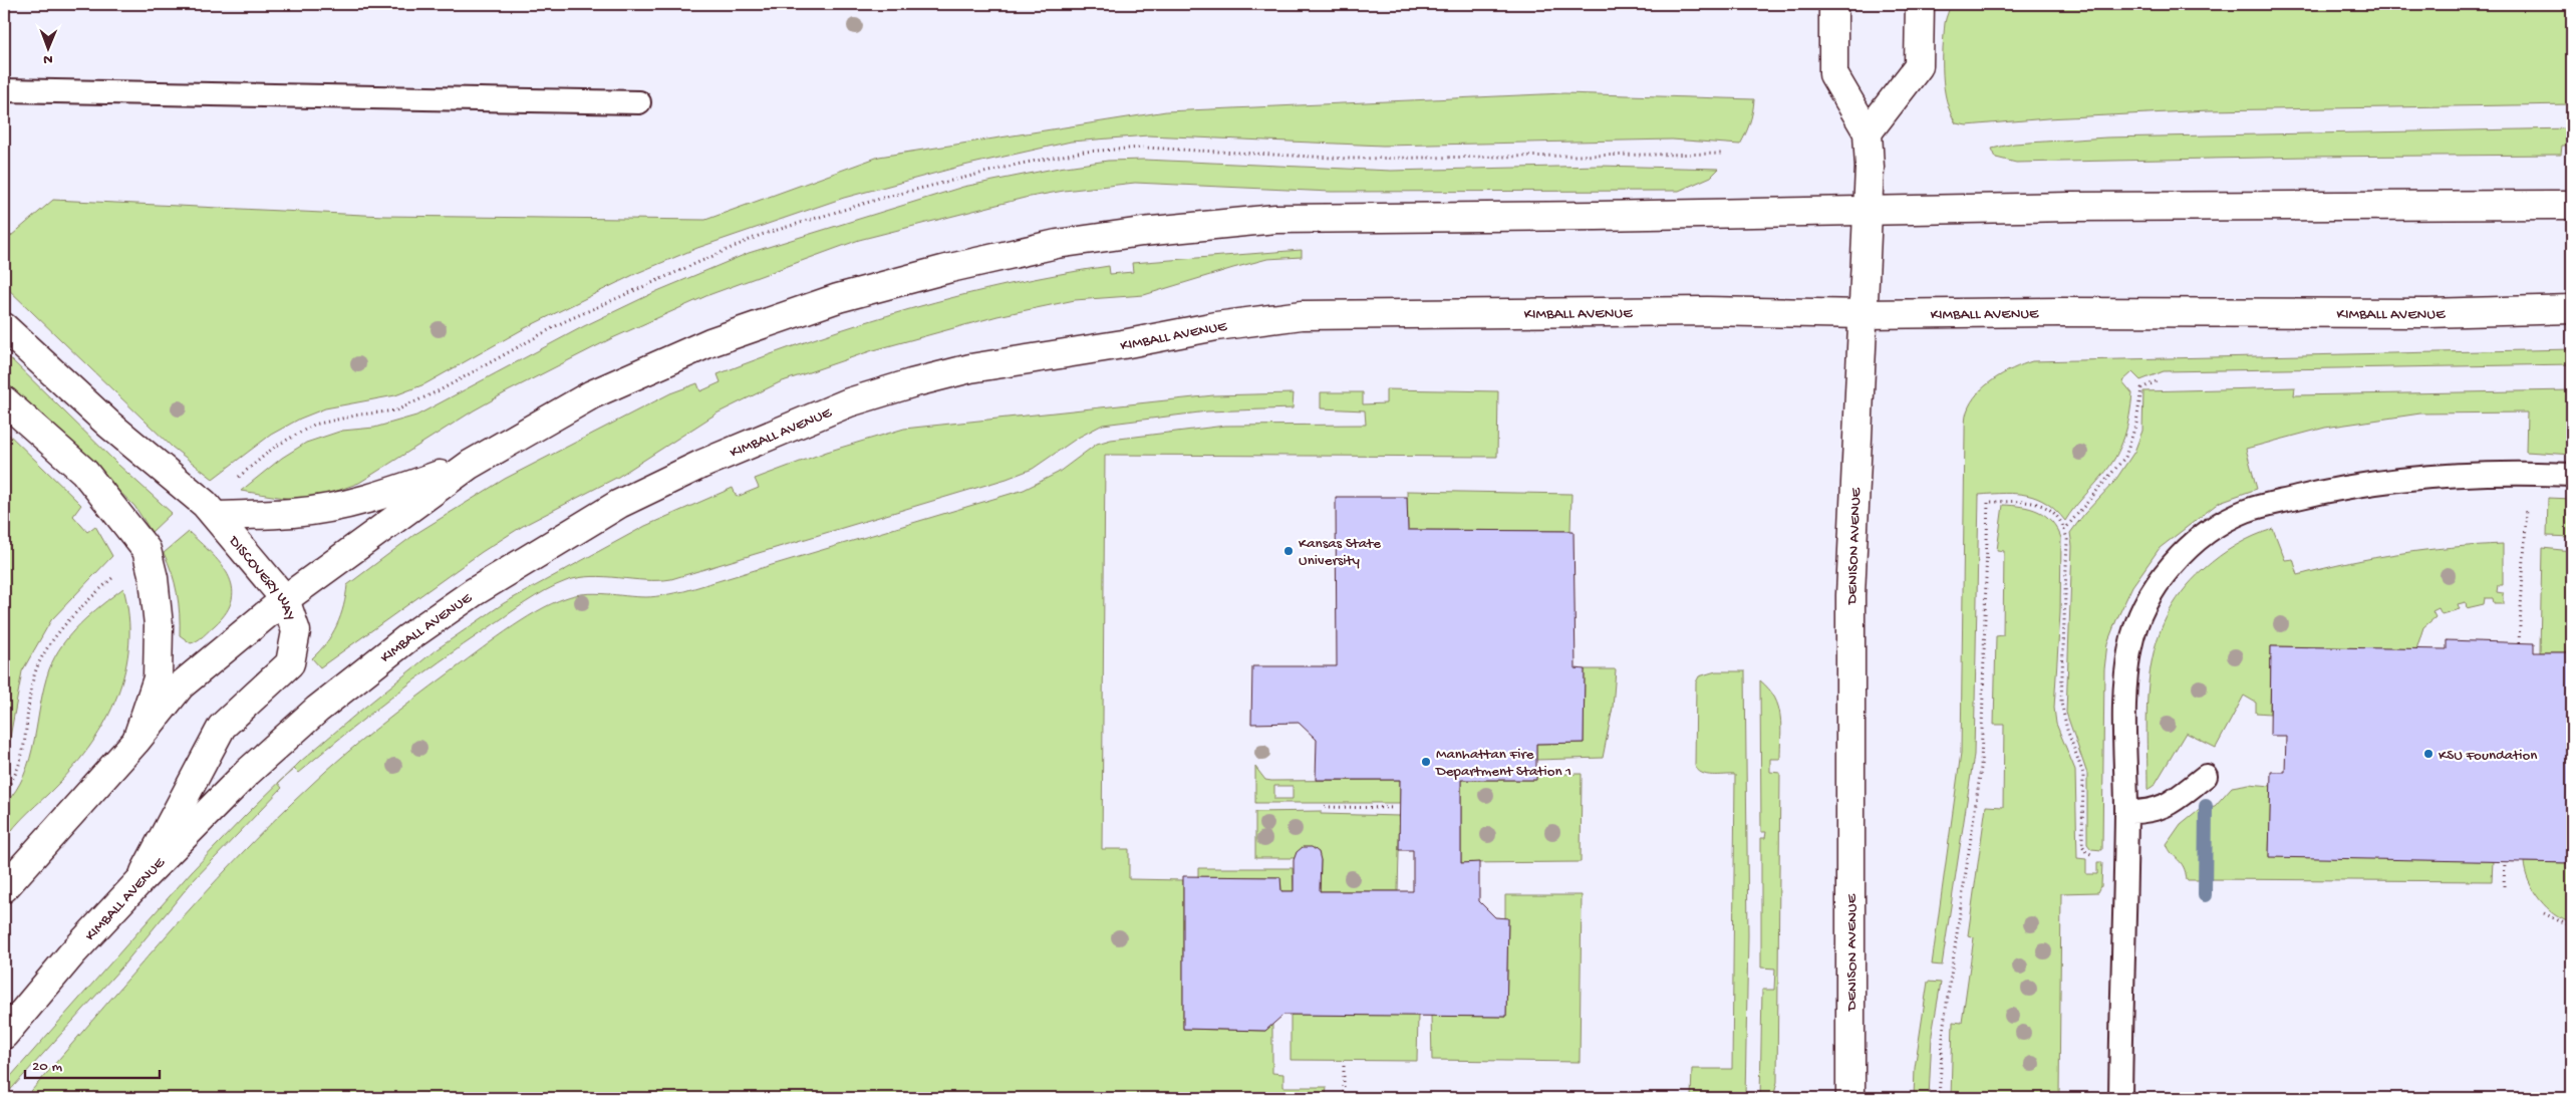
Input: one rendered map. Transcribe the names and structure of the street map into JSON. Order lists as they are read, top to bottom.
{
  "streets": {
    "main road": ["KIMBALL AVENUE", "DENISON AVENUE", "DISCOVERY WAY"]
  },
  "crossings": [
    ["KIMBALL AVENUE", "DENISON AVENUE"],
    ["KIMBALL AVENUE", "DISCOVERY WAY"]
  ],
  "places": ["Kansas State University", "KSU Foundation", "Manhattan Fire Department Station 1"],
  "scale_bar": "20 m",
  "north": "bottom"
}
